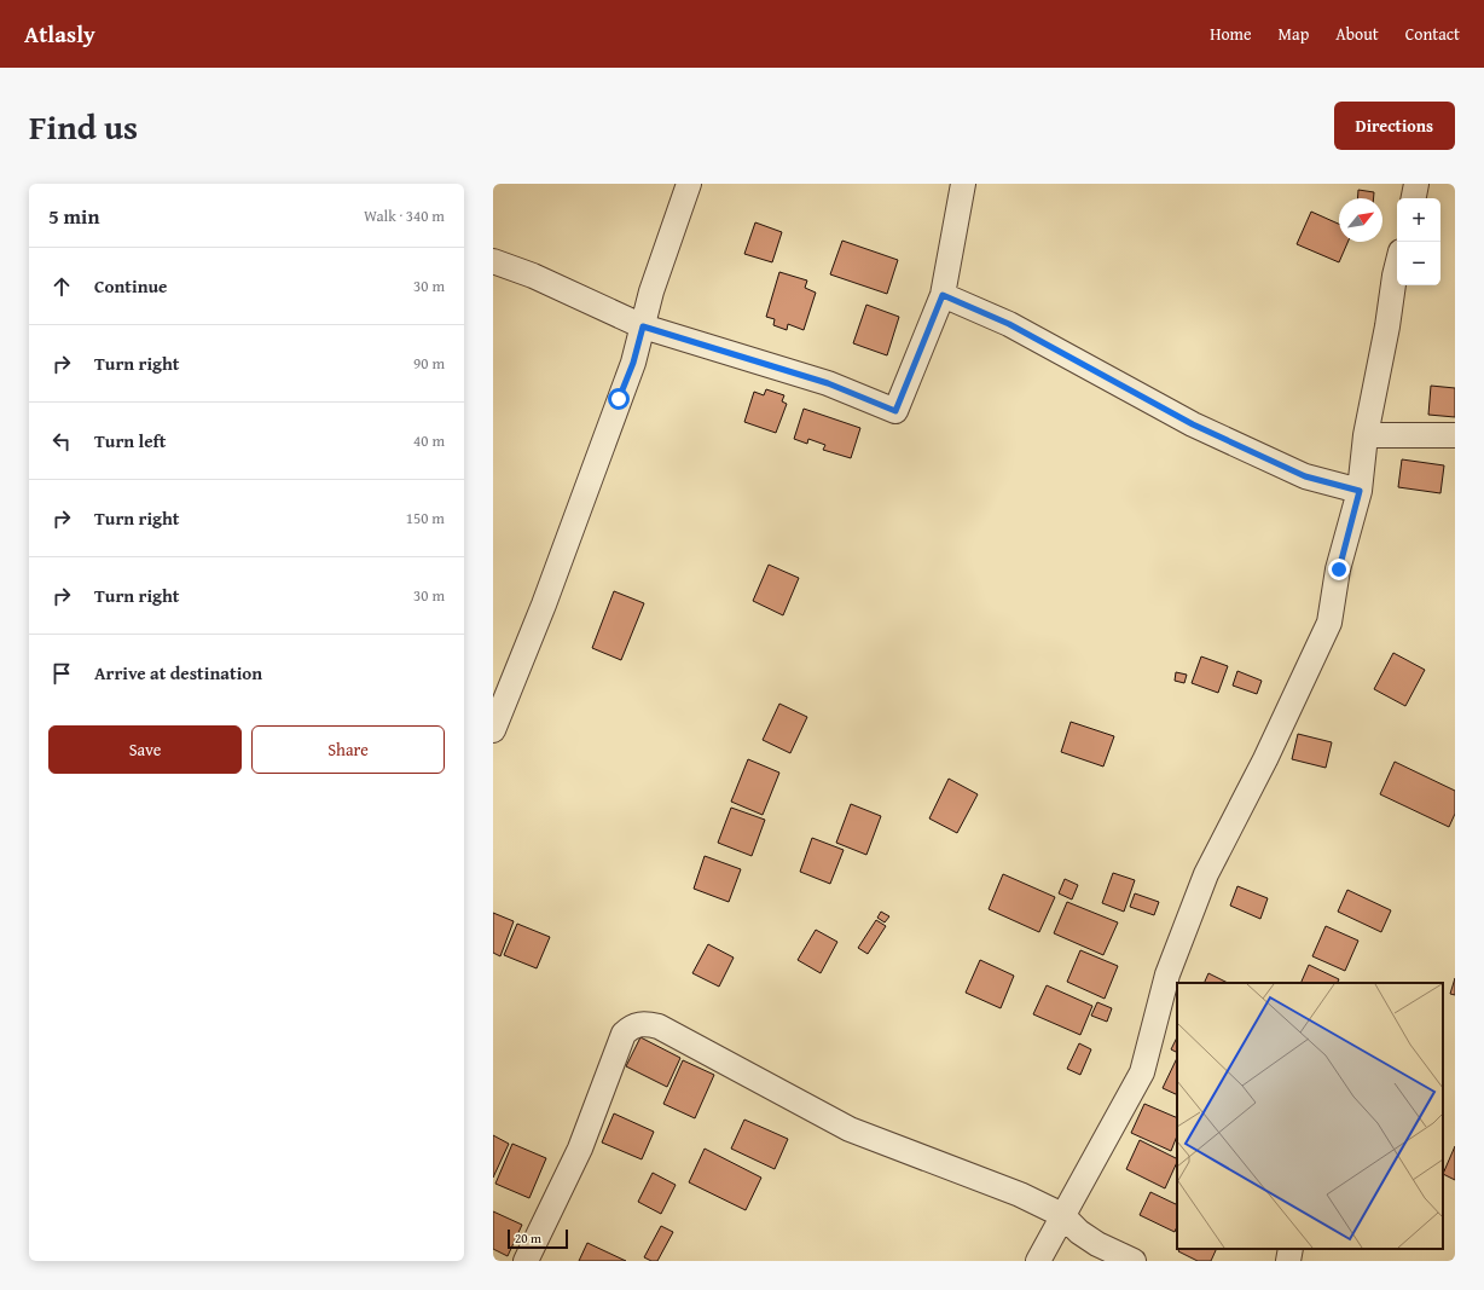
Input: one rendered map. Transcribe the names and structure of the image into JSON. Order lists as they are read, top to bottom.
{
  "scale_bar": "20 m",
  "north": "top right",
  "page": {
    "header": "Atlasly",
    "nav": [
      "Home",
      "Map",
      "About",
      "Contact"
    ],
    "title": "Find us",
    "buttons": [
      "Directions",
      ["Save", "Share"]
    ],
    "heading": ["5 min", "Walk · 340 m"],
    "map_buttons": ["+", "−"],
    "list": [
      ["Continue", "30 m"],
      ["Turn right", "90 m"],
      ["Turn left", "40 m"],
      ["Turn right", "150 m"],
      ["Turn right", "30 m"],
      "Arrive at destination"
    ],
    "scale": "20 m"
  }
}
